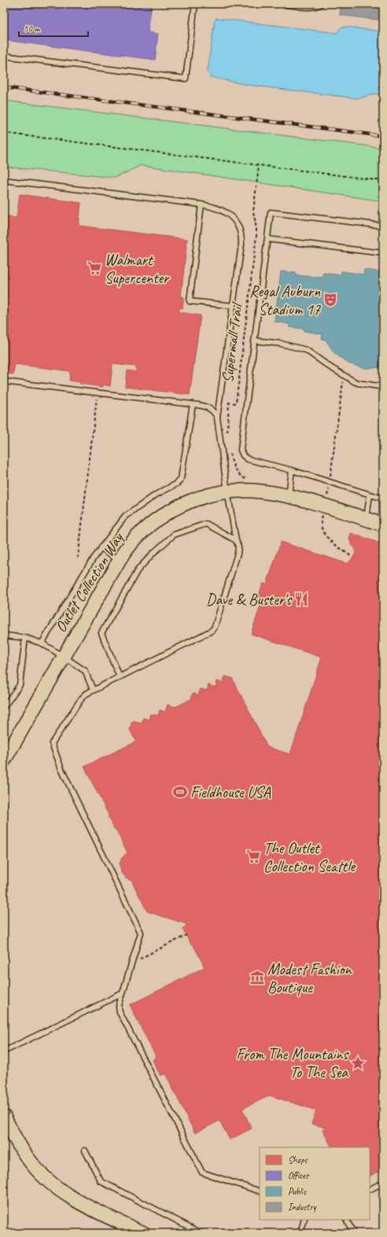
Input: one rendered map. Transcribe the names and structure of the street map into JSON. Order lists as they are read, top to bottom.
{
  "streets": {
    "street": ["Outlet Collection Way"],
    "path": ["Supermall Trail"]
  },
  "places": {
    "supermarket": ["Walmart Supercenter", "The Outlet Collection Seattle"],
    "theatre": ["Regal Auburn Stadium 17"],
    "restaurant": ["Dave & Buster's"],
    "sports": ["Fieldhouse USA"],
    "museum": ["Modest Fashion Boutique"],
    "place": ["From The Mountains To The Sea"]
  },
  "legend": [
    "Shops",
    "Offices",
    "Public",
    "Industry"
  ],
  "scale_bar": "50 m"
}
